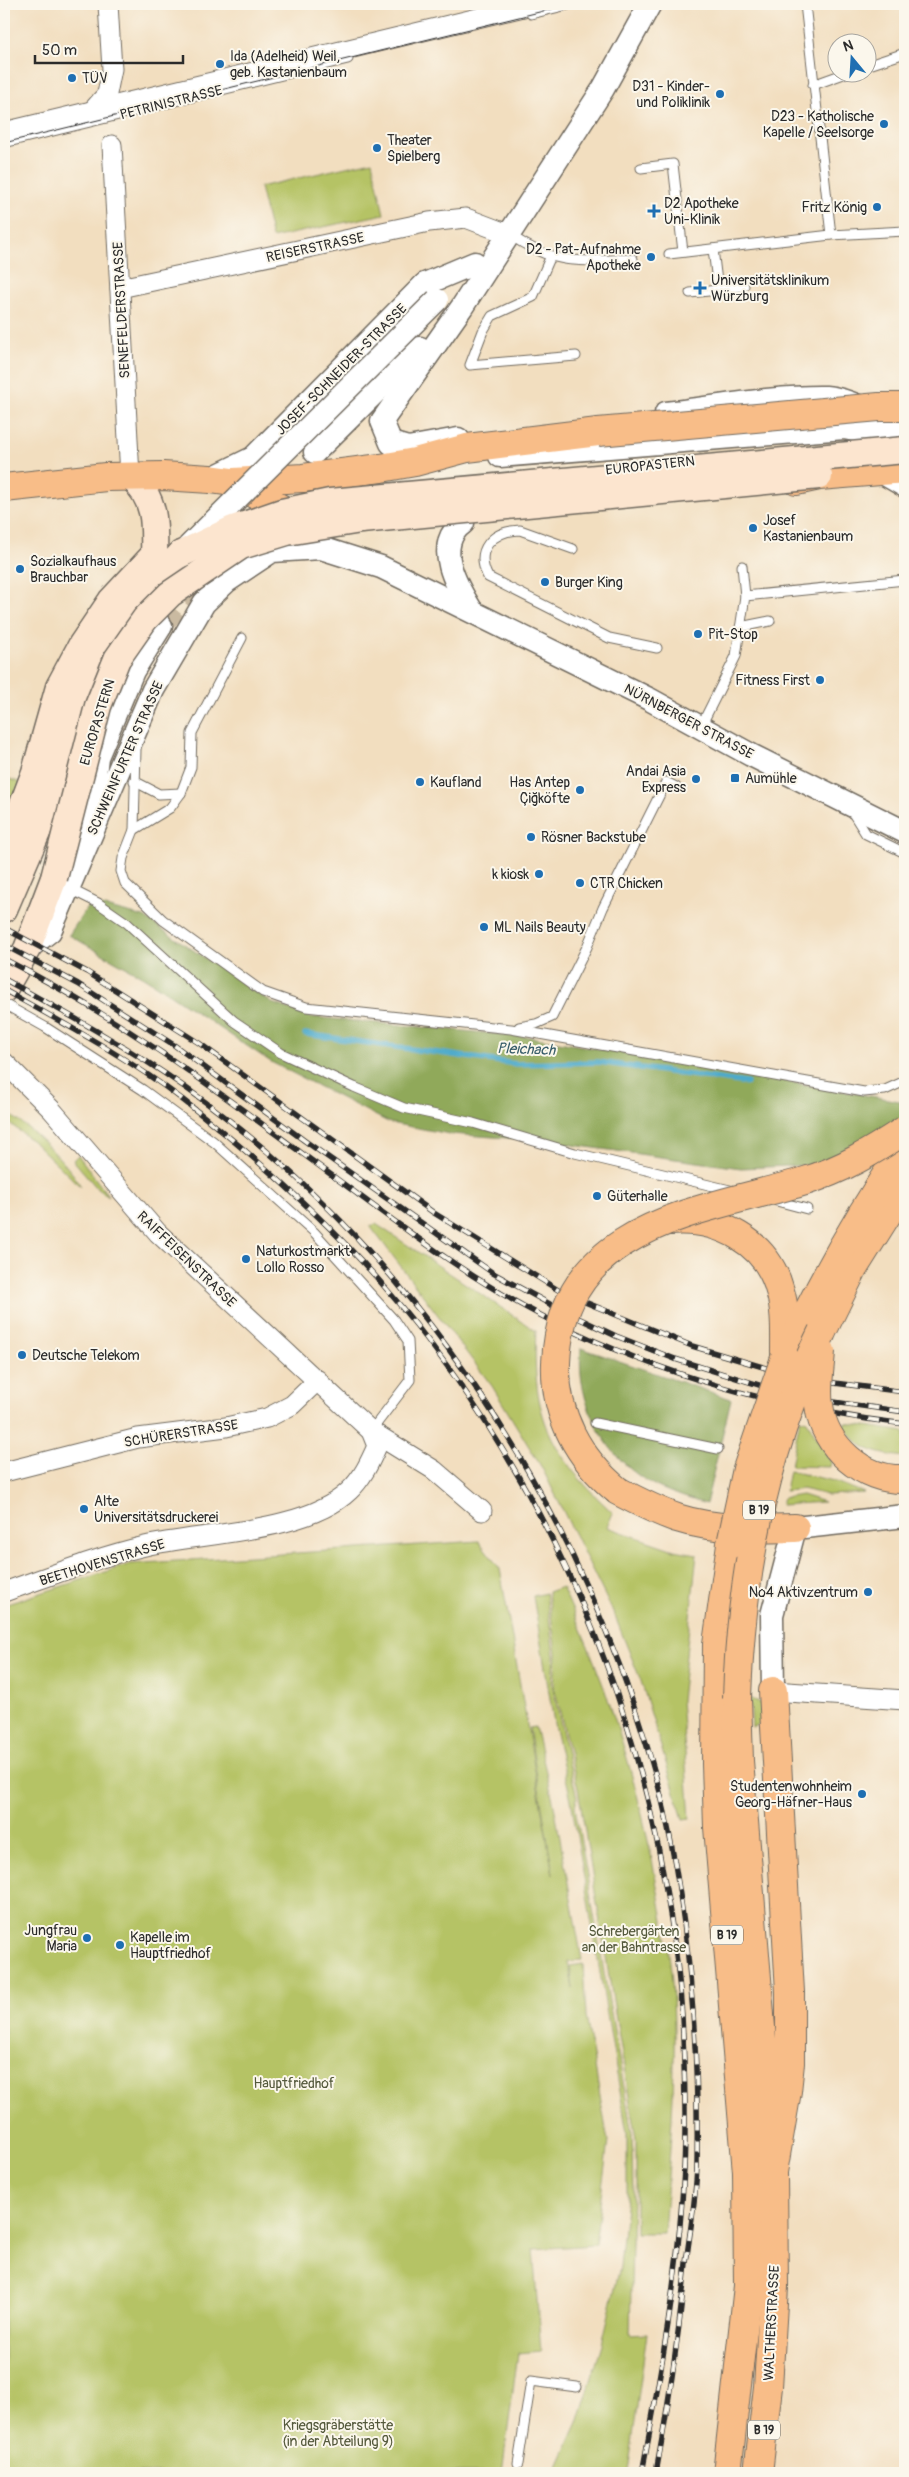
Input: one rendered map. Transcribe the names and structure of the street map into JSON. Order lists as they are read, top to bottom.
{
  "streets": {
    "main road": ["EUROPASTERN", "B 19", "WALTHERSTRASSE"],
    "street": [
      "PETRINISTRASSE",
      "REISERSTRASSE",
      "SENEFELDERSTRASSE",
      "JOSEF-SCHNEIDER-STRASSE",
      "NÜRNBERGER STRASSE",
      "SCHWEINFURTER STRASSE",
      "RAIFFEISENSTRASSE",
      "SCHÜRERSTRASSE",
      "BEETHOVENSTRASSE"
    ]
  },
  "crossings": [
    ["REISERSTRASSE", "SENEFELDERSTRASSE"],
    ["REISERSTRASSE", "JOSEF-SCHNEIDER-STRASSE"],
    ["SENEFELDERSTRASSE", "EUROPASTERN"],
    ["JOSEF-SCHNEIDER-STRASSE", "EUROPASTERN"],
    ["EUROPASTERN", "NÜRNBERGER STRASSE"],
    ["EUROPASTERN", "SCHWEINFURTER STRASSE"],
    ["NÜRNBERGER STRASSE", "SCHWEINFURTER STRASSE"],
    ["RAIFFEISENSTRASSE", "SCHÜRERSTRASSE"],
    ["RAIFFEISENSTRASSE", "BEETHOVENSTRASSE"],
    ["B 19", "WALTHERSTRASSE"]
  ],
  "water": ["Pleichach"],
  "parks": ["Schrebergärten an der Bahntrasse", "Hauptfriedhof", "Kriegsgräberstätte (in der Abteilung 9)"],
  "places": {
    "other": [
      "Ida (Adelheid) Weil, geb. Kastanienbaum",
      "TÜV",
      "D31 - Kinder- und Poliklinik",
      "D23 - Katholische Kapelle / Seelsorge",
      "Theater Spielberg",
      "Fritz König",
      "D2 - Pat-Aufnahme Apotheke",
      "Josef Kastanienbaum",
      "Sozialkaufhaus Brauchbar",
      "Burger King",
      "Pit-Stop",
      "Fitness First",
      "Andai Asia Express",
      "Kaufland",
      "Has Antep Çiğköfte",
      "Rösner Backstube",
      "k kiosk",
      "CTR Chicken",
      "ML Nails Beauty",
      "Güterhalle",
      "Naturkostmarkt Lollo Rosso",
      "Deutsche Telekom",
      "Alte Universitätsdruckerei",
      "No4 Aktivzentrum",
      "Studentenwohnheim Georg-Häfner-Haus",
      "Jungfrau Maria",
      "Kapelle im Hauptfriedhof"
    ],
    "health": ["D2 Apotheke Uni-Klinik", "Universitätsklinikum Würzburg"],
    "transit": ["Aumühle"]
  },
  "scale_bar": "50 m",
  "north": "top"
}
